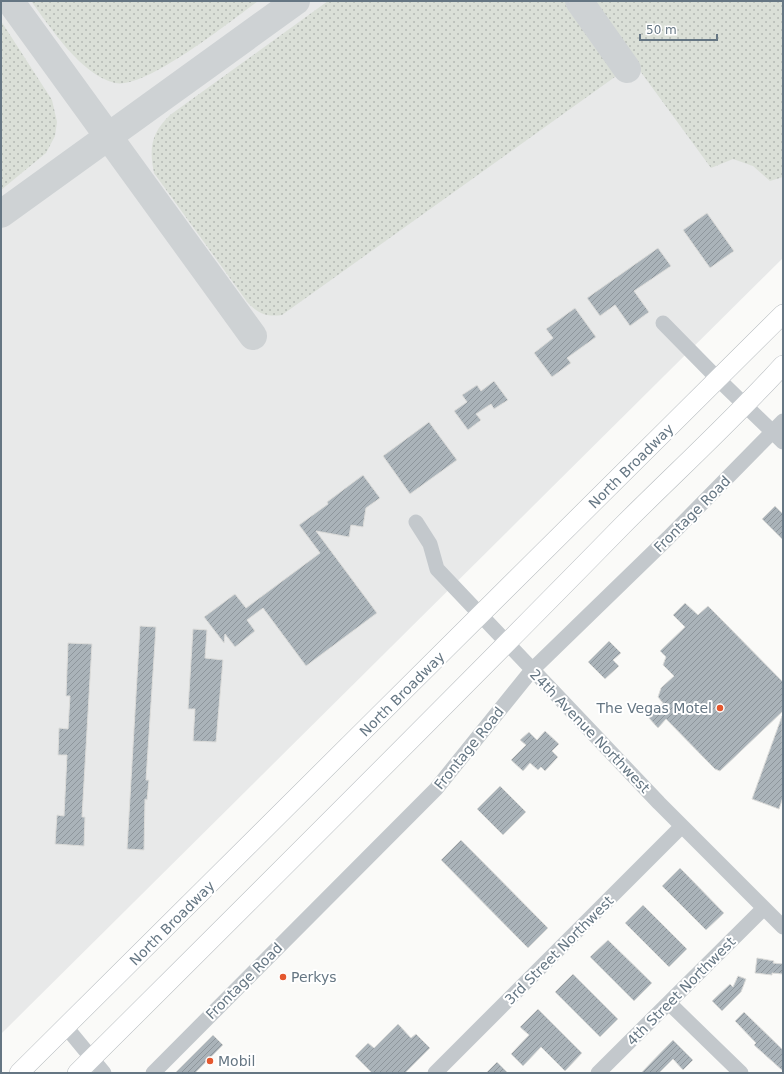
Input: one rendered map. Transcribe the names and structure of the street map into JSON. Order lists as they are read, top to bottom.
{
  "streets": {
    "main road": ["North Broadway"],
    "street": [
      "Frontage Road",
      "24th Avenue Northwest",
      "3rd Street Northwest",
      "4th Street Northwest"
    ]
  },
  "crossings": [
    ["North Broadway", "24th Avenue Northwest"],
    ["Frontage Road", "24th Avenue Northwest"],
    ["24th Avenue Northwest", "3rd Street Northwest"],
    ["24th Avenue Northwest", "4th Street Northwest"]
  ],
  "places": ["The Vegas Motel", "Perkys", "Mobil"],
  "scale_bar": "50 m"
}
